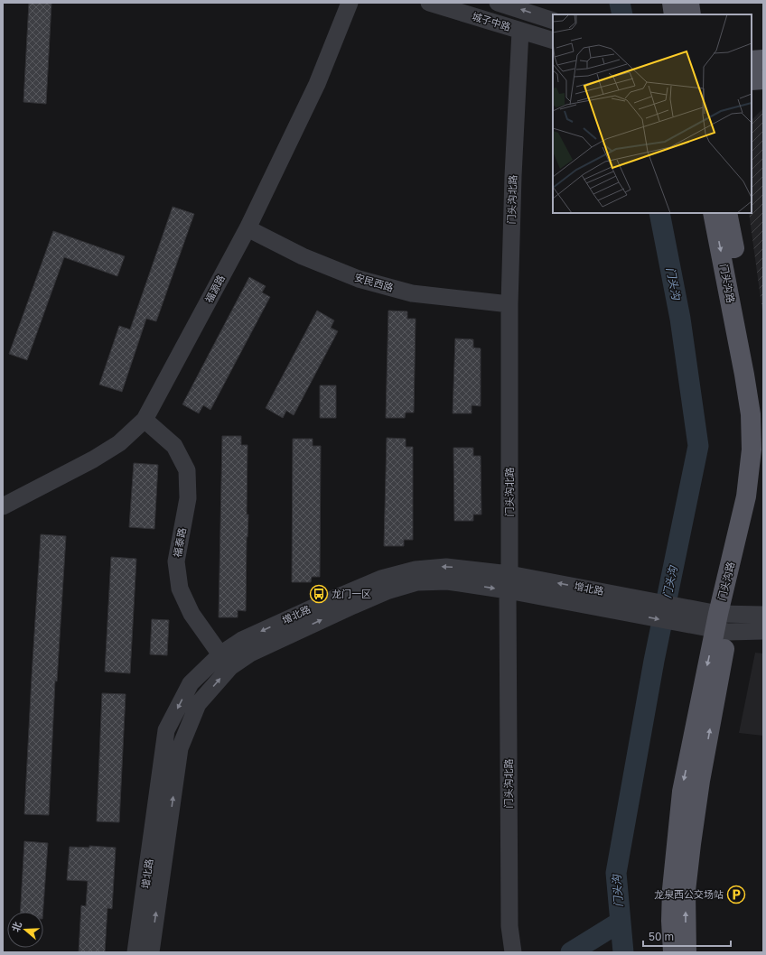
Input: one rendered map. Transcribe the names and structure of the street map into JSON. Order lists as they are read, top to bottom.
{
  "streets": {
    "main road": ["门头沟路"],
    "street": [
      "城子中路",
      "门头沟北路",
      "安民西路",
      "福源路",
      "福泰路",
      "增北路"
    ]
  },
  "crossings": [
    ["城子中路", "门头沟北路"],
    ["门头沟北路", "安民西路"],
    ["门头沟北路", "增北路"],
    ["安民西路", "福源路"],
    ["门头沟路", "增北路"],
    ["福源路", "福泰路"],
    ["福泰路", "增北路"]
  ],
  "water": ["门头沟"],
  "places": {
    "bus stop": ["龙门一区"],
    "parking": ["龙泉西公交场站"]
  },
  "scale_bar": "50 m",
  "north": "left"
}
